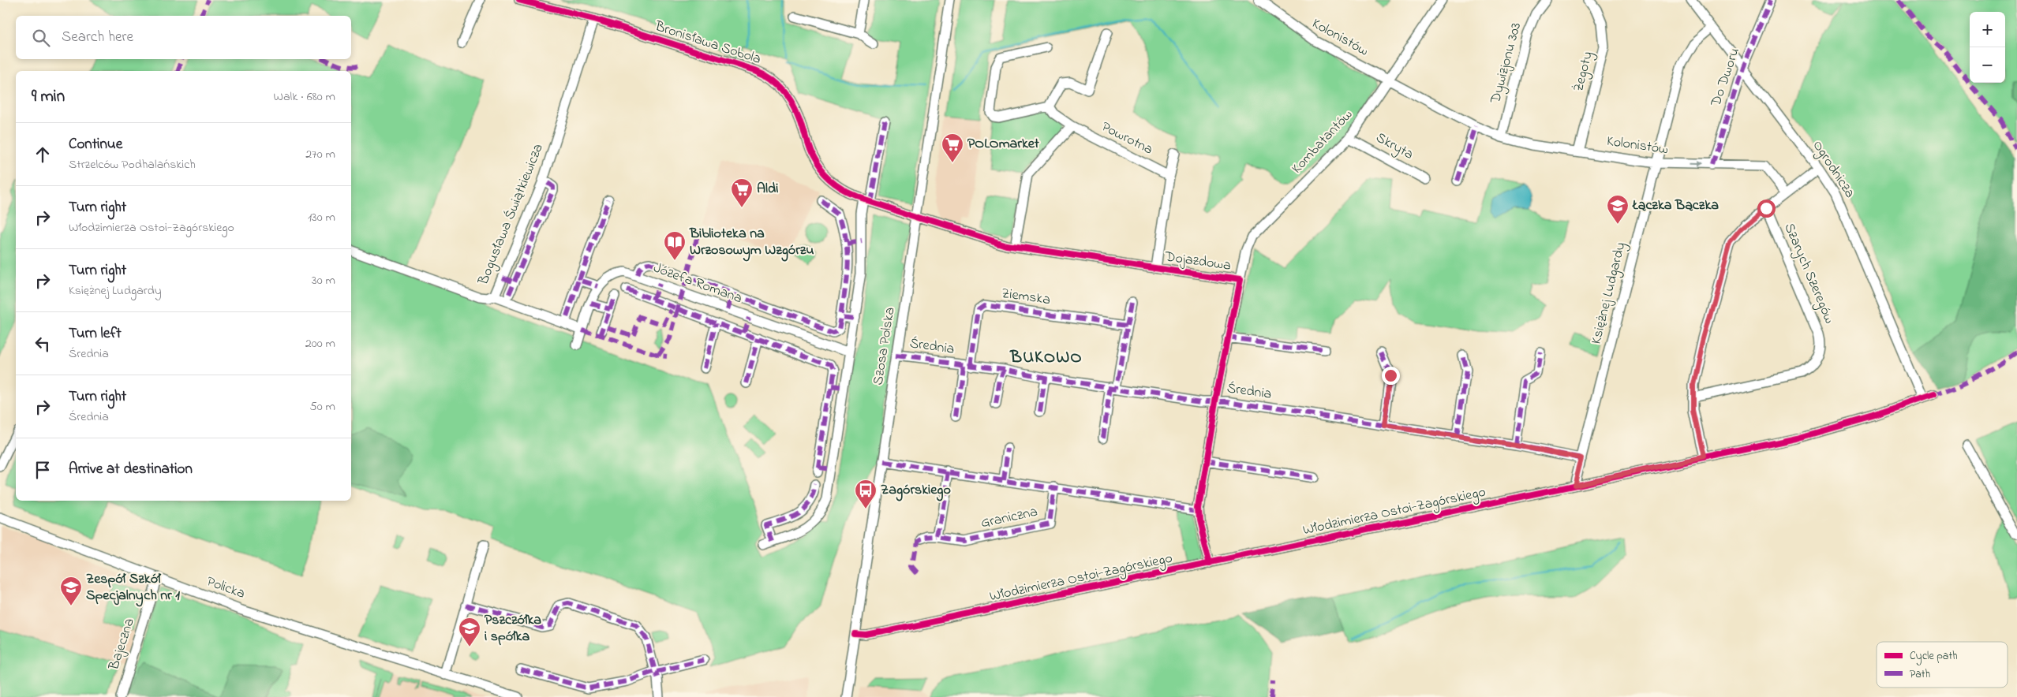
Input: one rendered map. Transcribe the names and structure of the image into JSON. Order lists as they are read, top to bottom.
{
  "streets": {
    "street": [
      "Kolonistów",
      "Bronisława Sobola",
      "Dywizjonu 303",
      "Żegoty",
      "Do Dworu",
      "Powrotna",
      "Kombatantów",
      "Skryta",
      "Ogrodnicza",
      "Bogusława Świątkiewicza",
      "Dojazdowa",
      "Szarych Szeregów",
      "Józefa Romana",
      "Księżnej Ludgardy",
      "Ziemska",
      "Szosa Polska",
      "Średnia",
      "Włodzimierza Ostoi-Zagórskiego",
      "Graniczna",
      "Policka",
      "Bajeczna"
    ]
  },
  "crossings": [
    ["Kolonistów", "Dywizjonu 303"],
    ["Kolonistów", "Żegoty"],
    ["Kolonistów", "Do Dworu"],
    ["Kolonistów", "Kombatantów"],
    ["Kolonistów", "Księżnej Ludgardy"],
    ["Bronisława Sobola", "Bogusława Świątkiewicza"],
    ["Bronisława Sobola", "Dojazdowa"],
    ["Bronisława Sobola", "Szosa Polska"],
    ["Do Dworu", "Ogrodnicza"],
    ["Kombatantów", "Skryta"],
    ["Kombatantów", "Dojazdowa"],
    ["Ogrodnicza", "Księżnej Ludgardy"],
    ["Ogrodnicza", "Włodzimierza Ostoi-Zagórskiego"],
    ["Dojazdowa", "Szosa Polska"],
    ["Dojazdowa", "Średnia"],
    ["Dojazdowa", "Włodzimierza Ostoi-Zagórskiego"],
    ["Dojazdowa", "Graniczna"],
    ["Księżnej Ludgardy", "Średnia"],
    ["Księżnej Ludgardy", "Włodzimierza Ostoi-Zagórskiego"],
    ["Ziemska", "Średnia"],
    ["Szosa Polska", "Średnia"],
    ["Szosa Polska", "Włodzimierza Ostoi-Zagórskiego"],
    ["Szosa Polska", "Graniczna"],
    ["Policka", "Bajeczna"]
  ],
  "districts": ["BUKOWO"],
  "places": {
    "supermarket": ["POLOmarket", "Aldi"],
    "school or university": ["Łączka Bączka", "Zespół Szkół Specjalnych nr 1", "Pszczółka i spółka"],
    "library": ["Biblioteka na Wrzosowym Wzgórzu"],
    "bus stop": ["Zagórskiego"]
  },
  "legend": ["Cycle path", "Path"],
  "page": {
    "map_buttons": ["+", "−"],
    "search": "Search here",
    "heading": ["9 min", "Walk · 680 m"],
    "list": [
      ["Continue", "Strzelców Podhalańskich", "270 m"],
      ["Turn right", "Włodzimierza Ostoi-Zagórskiego", "130 m"],
      ["Turn right", "Księżnej Ludgardy", "30 m"],
      ["Turn left", "Średnia", "200 m"],
      ["Turn right", "Średnia", "50 m"],
      "Arrive at destination"
    ]
  }
}
